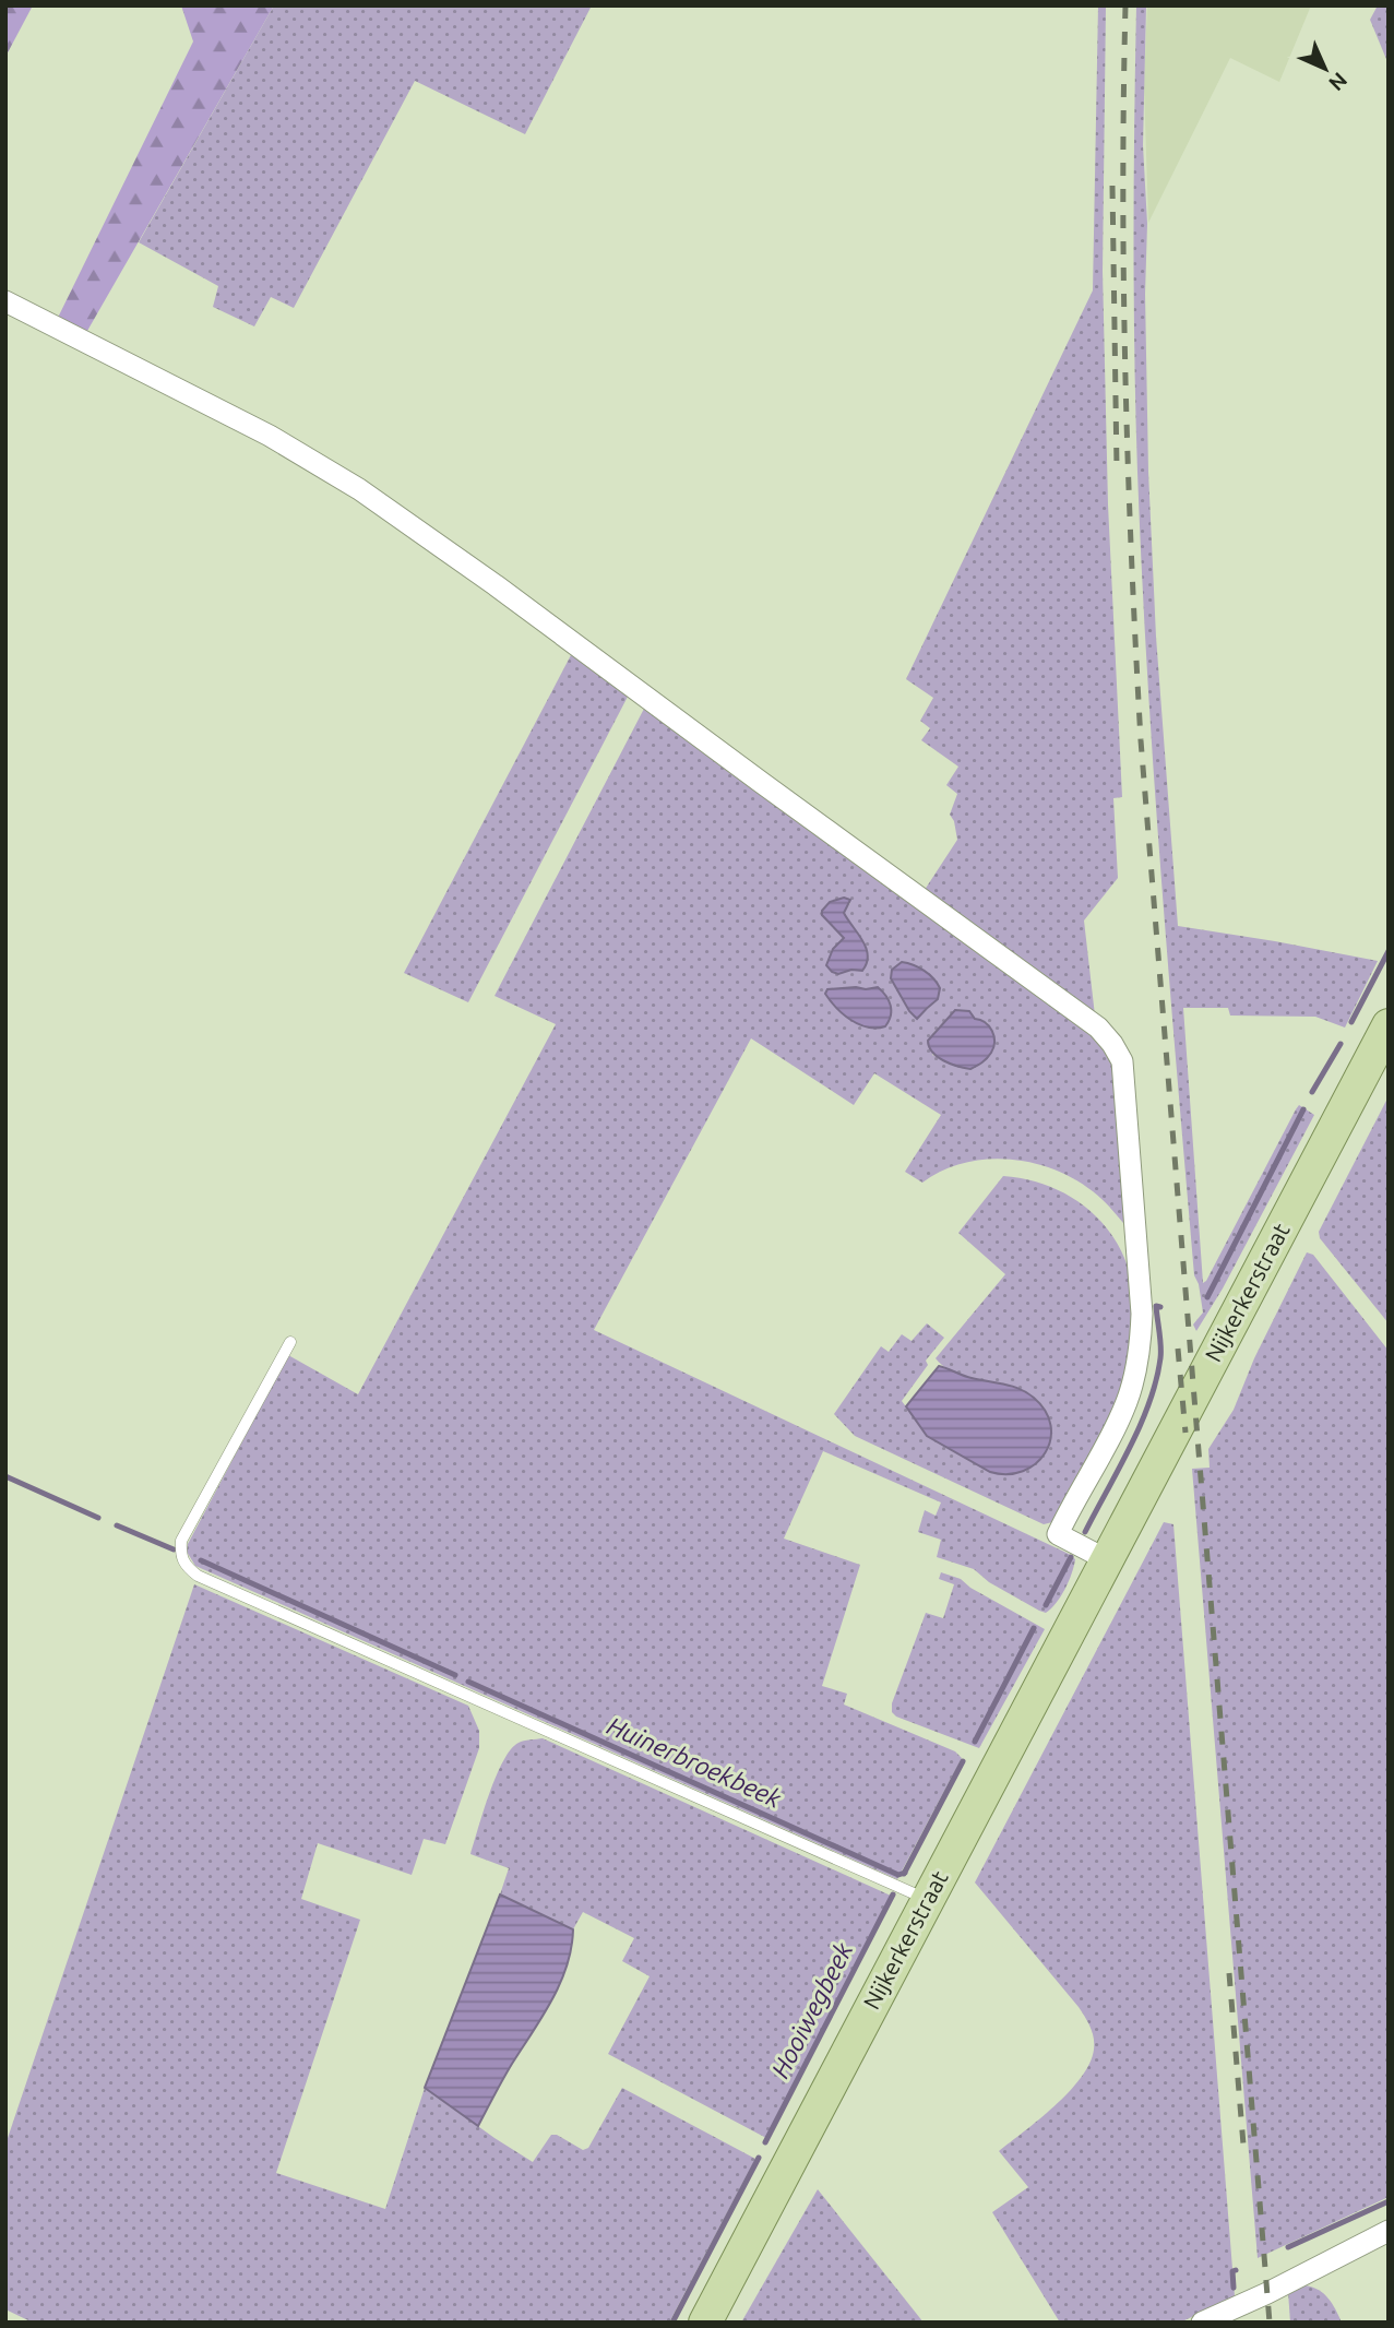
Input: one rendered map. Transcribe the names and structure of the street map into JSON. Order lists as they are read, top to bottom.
{
  "streets": {
    "main road": ["Nijkerkerstraat"]
  },
  "water": ["Huinerbroekbeek", "Hooiwegbeek"],
  "north": "bottom right"
}
